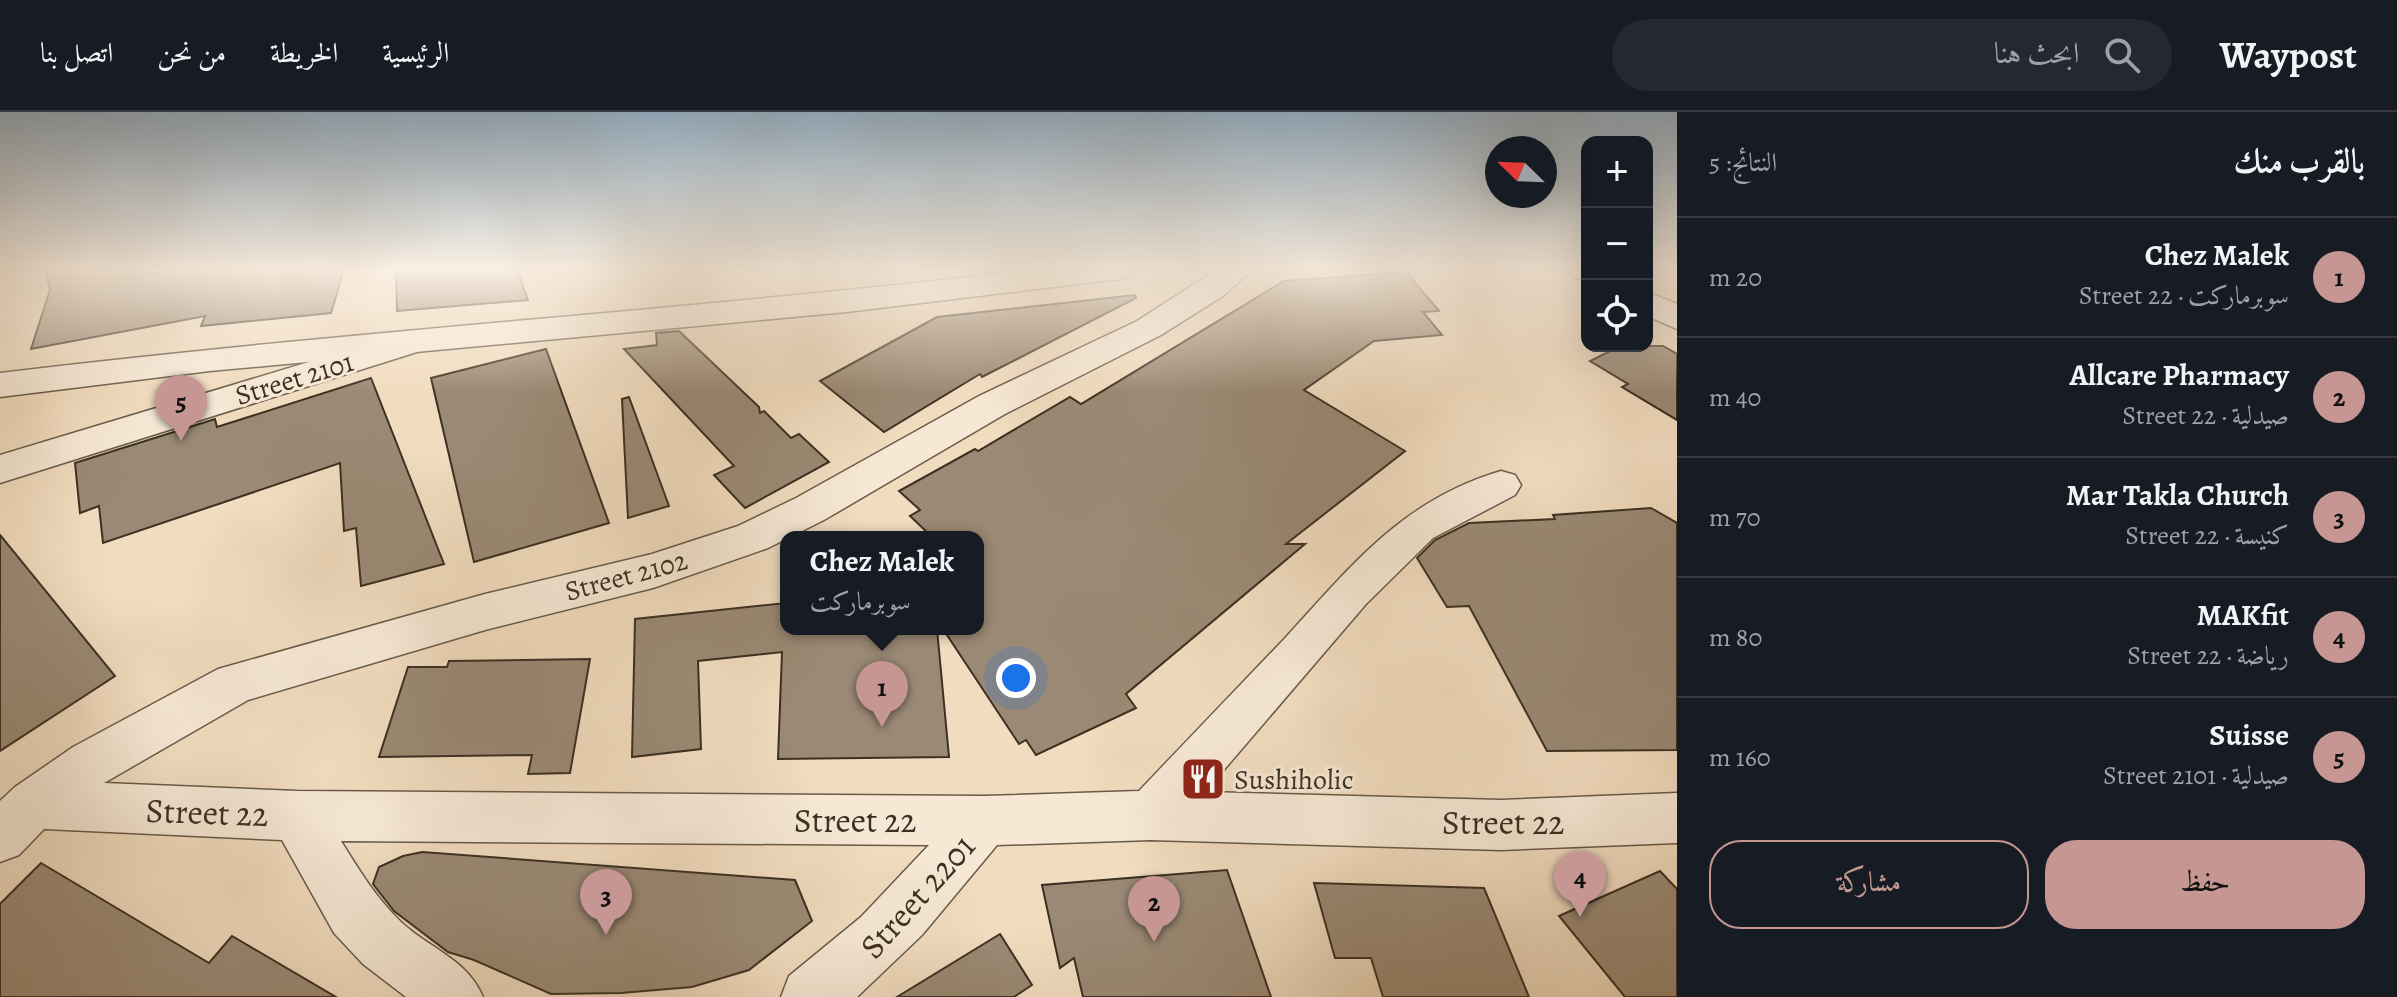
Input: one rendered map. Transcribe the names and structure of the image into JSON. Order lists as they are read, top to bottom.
{
  "streets": {
    "street": [
      "Street 2101",
      "Street 2102",
      "Street 22",
      "Street 2201"
    ]
  },
  "crossings": [
    ["Street 2102", "Street 22"],
    ["Street 22", "Street 2201"]
  ],
  "places": {
    "restaurant": ["Sushiholic"]
  },
  "north": "top left",
  "page": {
    "header": "Waypost",
    "search": "ابحث هنا",
    "nav": [
      "الرئيسية",
      "الخريطة",
      "من نحن",
      "اتصل بنا"
    ],
    "heading": ["بالقرب منك", "النتائج: 5"],
    "map_buttons": ["+", "−"],
    "list": [
      {
        "mark": "1",
        "name": "Chez Malek",
        "note": "سوبرماركت · Street 22",
        "value": "20 m"
      },
      {
        "mark": "2",
        "name": "Allcare Pharmacy",
        "note": "صيدلية · Street 22",
        "value": "40 m"
      },
      {
        "mark": "3",
        "name": "Mar Takla Church",
        "note": "كنيسة · Street 22",
        "value": "70 m"
      },
      {
        "mark": "4",
        "name": "MAKfit",
        "note": "رياضة · Street 22",
        "value": "80 m"
      },
      {
        "mark": "5",
        "name": "Suisse",
        "note": "صيدلية · Street 2101",
        "value": "160 m"
      }
    ],
    "pins": [
      "5",
      "1",
      "4",
      "3",
      "2"
    ],
    "popup": ["Chez Malek", "سوبرماركت"],
    "buttons": ["حفظ", "مشاركة"]
  }
}
